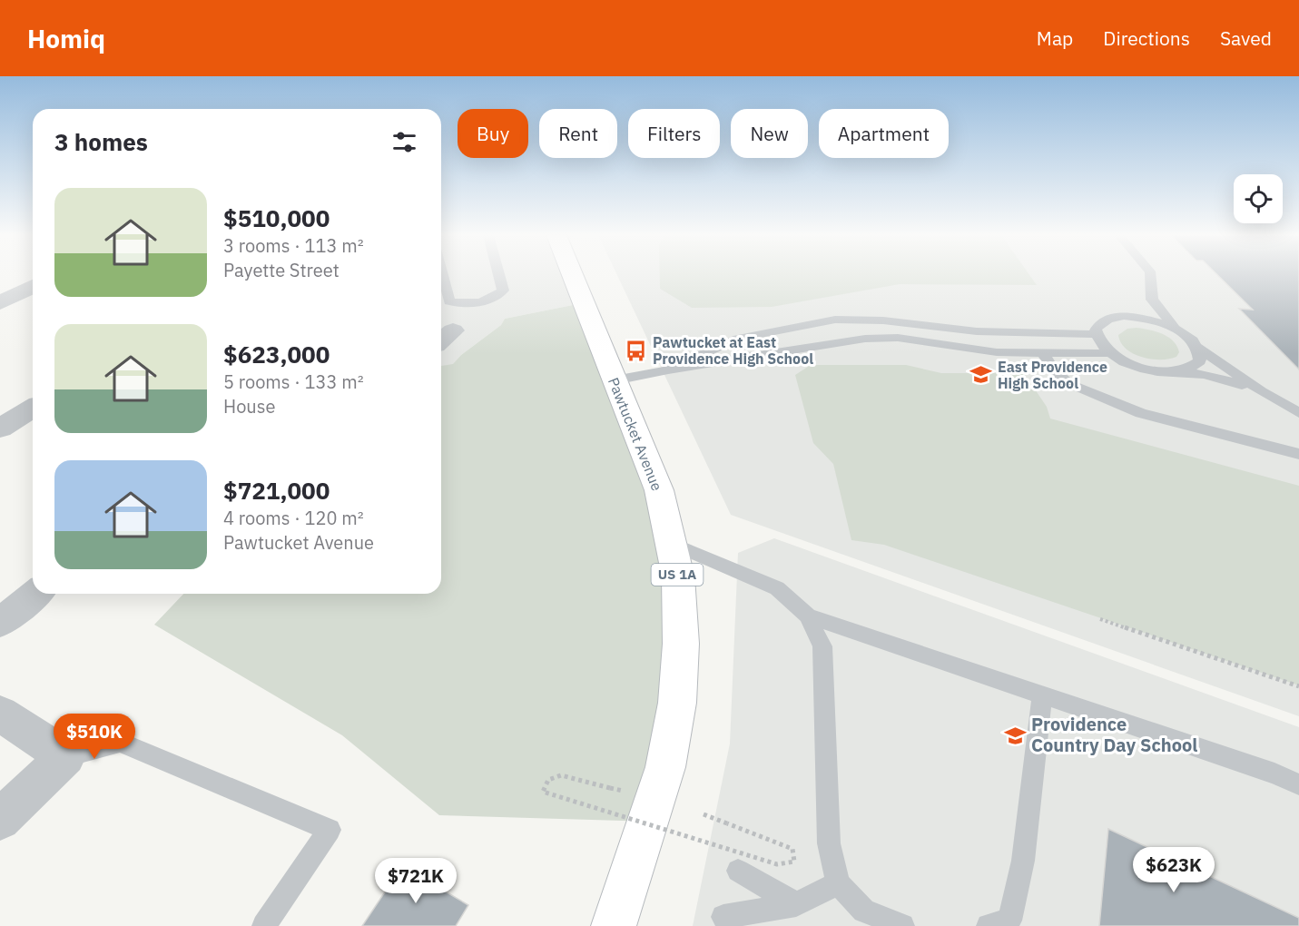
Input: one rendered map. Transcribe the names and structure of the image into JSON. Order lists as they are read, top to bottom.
{
  "streets": {
    "main road": ["Pawtucket Avenue", "US 1A"]
  },
  "places": {
    "bus stop": ["Pawtucket at East Providence High School"],
    "school or university": ["East Providence High School", "Providence Country Day School"]
  },
  "page": {
    "header": "Homiq",
    "nav": ["Map", "Directions", "Saved"],
    "chip": [
      "Buy",
      "Rent",
      "Filters",
      "New",
      "Apartment"
    ],
    "heading": "3 homes",
    "list": [
      {
        "name": "$510,000",
        "note": "3 rooms · 113 m² · Payette Street"
      },
      {
        "name": "$623,000",
        "note": "5 rooms · 133 m² · House"
      },
      {
        "name": "$721,000",
        "note": "4 rooms · 120 m² · Pawtucket Avenue"
      }
    ],
    "price": ["$510K", "$623K", "$721K"]
  }
}
